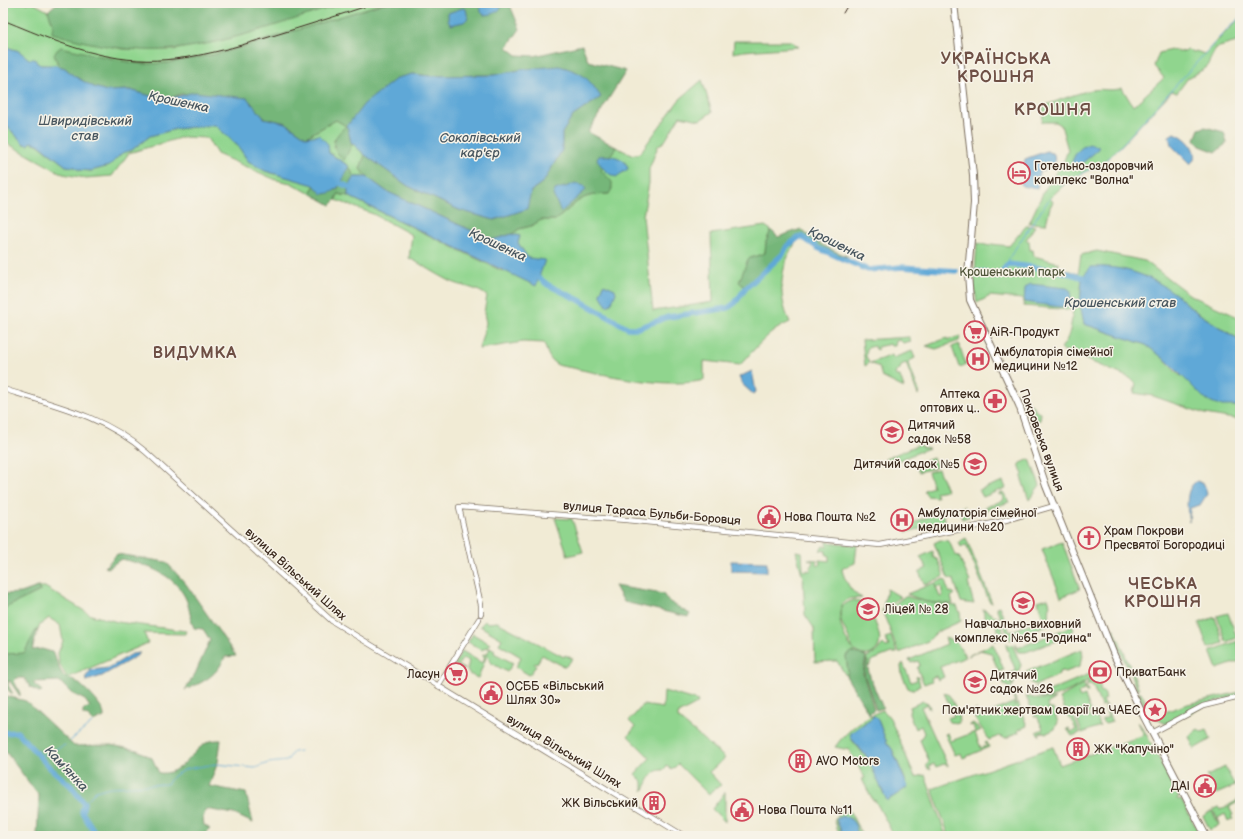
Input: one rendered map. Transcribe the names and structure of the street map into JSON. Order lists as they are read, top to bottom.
{
  "streets": {
    "highway": ["Покровська вулиця"],
    "street": ["вулиця Тараса Бульби-Боровця", "вулиця Вільський Шлях"]
  },
  "crossings": [
    ["Покровська вулиця", "вулиця Тараса Бульби-Боровця"],
    ["вулиця Тараса Бульби-Боровця", "вулиця Вільський Шлях"]
  ],
  "districts": [
    "УКРАЇНСЬКА КРОШНЯ",
    "КРОШНЯ",
    "ВИДУМКА",
    "ЧЕСЬКА КРОШНЯ"
  ],
  "water": [
    "Крошенка",
    "Швиридівський став",
    "Соколівський кар'єр",
    "Крошенський став",
    "Кам'янка"
  ],
  "parks": ["Крошенський парк"],
  "places": {
    "hotel": ["Готельно-оздоровчий комплекс \"Волна\""],
    "supermarket": ["AiR-Продукт", "Ласун"],
    "hospital": ["Амбулаторія сімейної медицини №12", "Амбулаторія сімейної медицини №20"],
    "pharmacy": ["Аптека оптових ц‥"],
    "school or university": [
      "Дитячий садок №58",
      "Дитячий садок №5",
      "Навчально-виховний комплекс №65 \"Родина\"",
      "Ліцей № 28",
      "Дитячий садок №26"
    ],
    "public building": [
      "Нова Пошта №2",
      "ОСББ «Вільський Шлях 30»",
      "ДАІ",
      "Нова Пошта №11"
    ],
    "church": ["Храм Покрови Пресвятої Богородиці"],
    "bank": ["ПриватБанк"],
    "place": ["Пам'ятник жертвам аварії на ЧАЕС"],
    "building": ["ЖК \"Капучіно\"", "AVO Motors", "ЖК Вільський"]
  }
}
